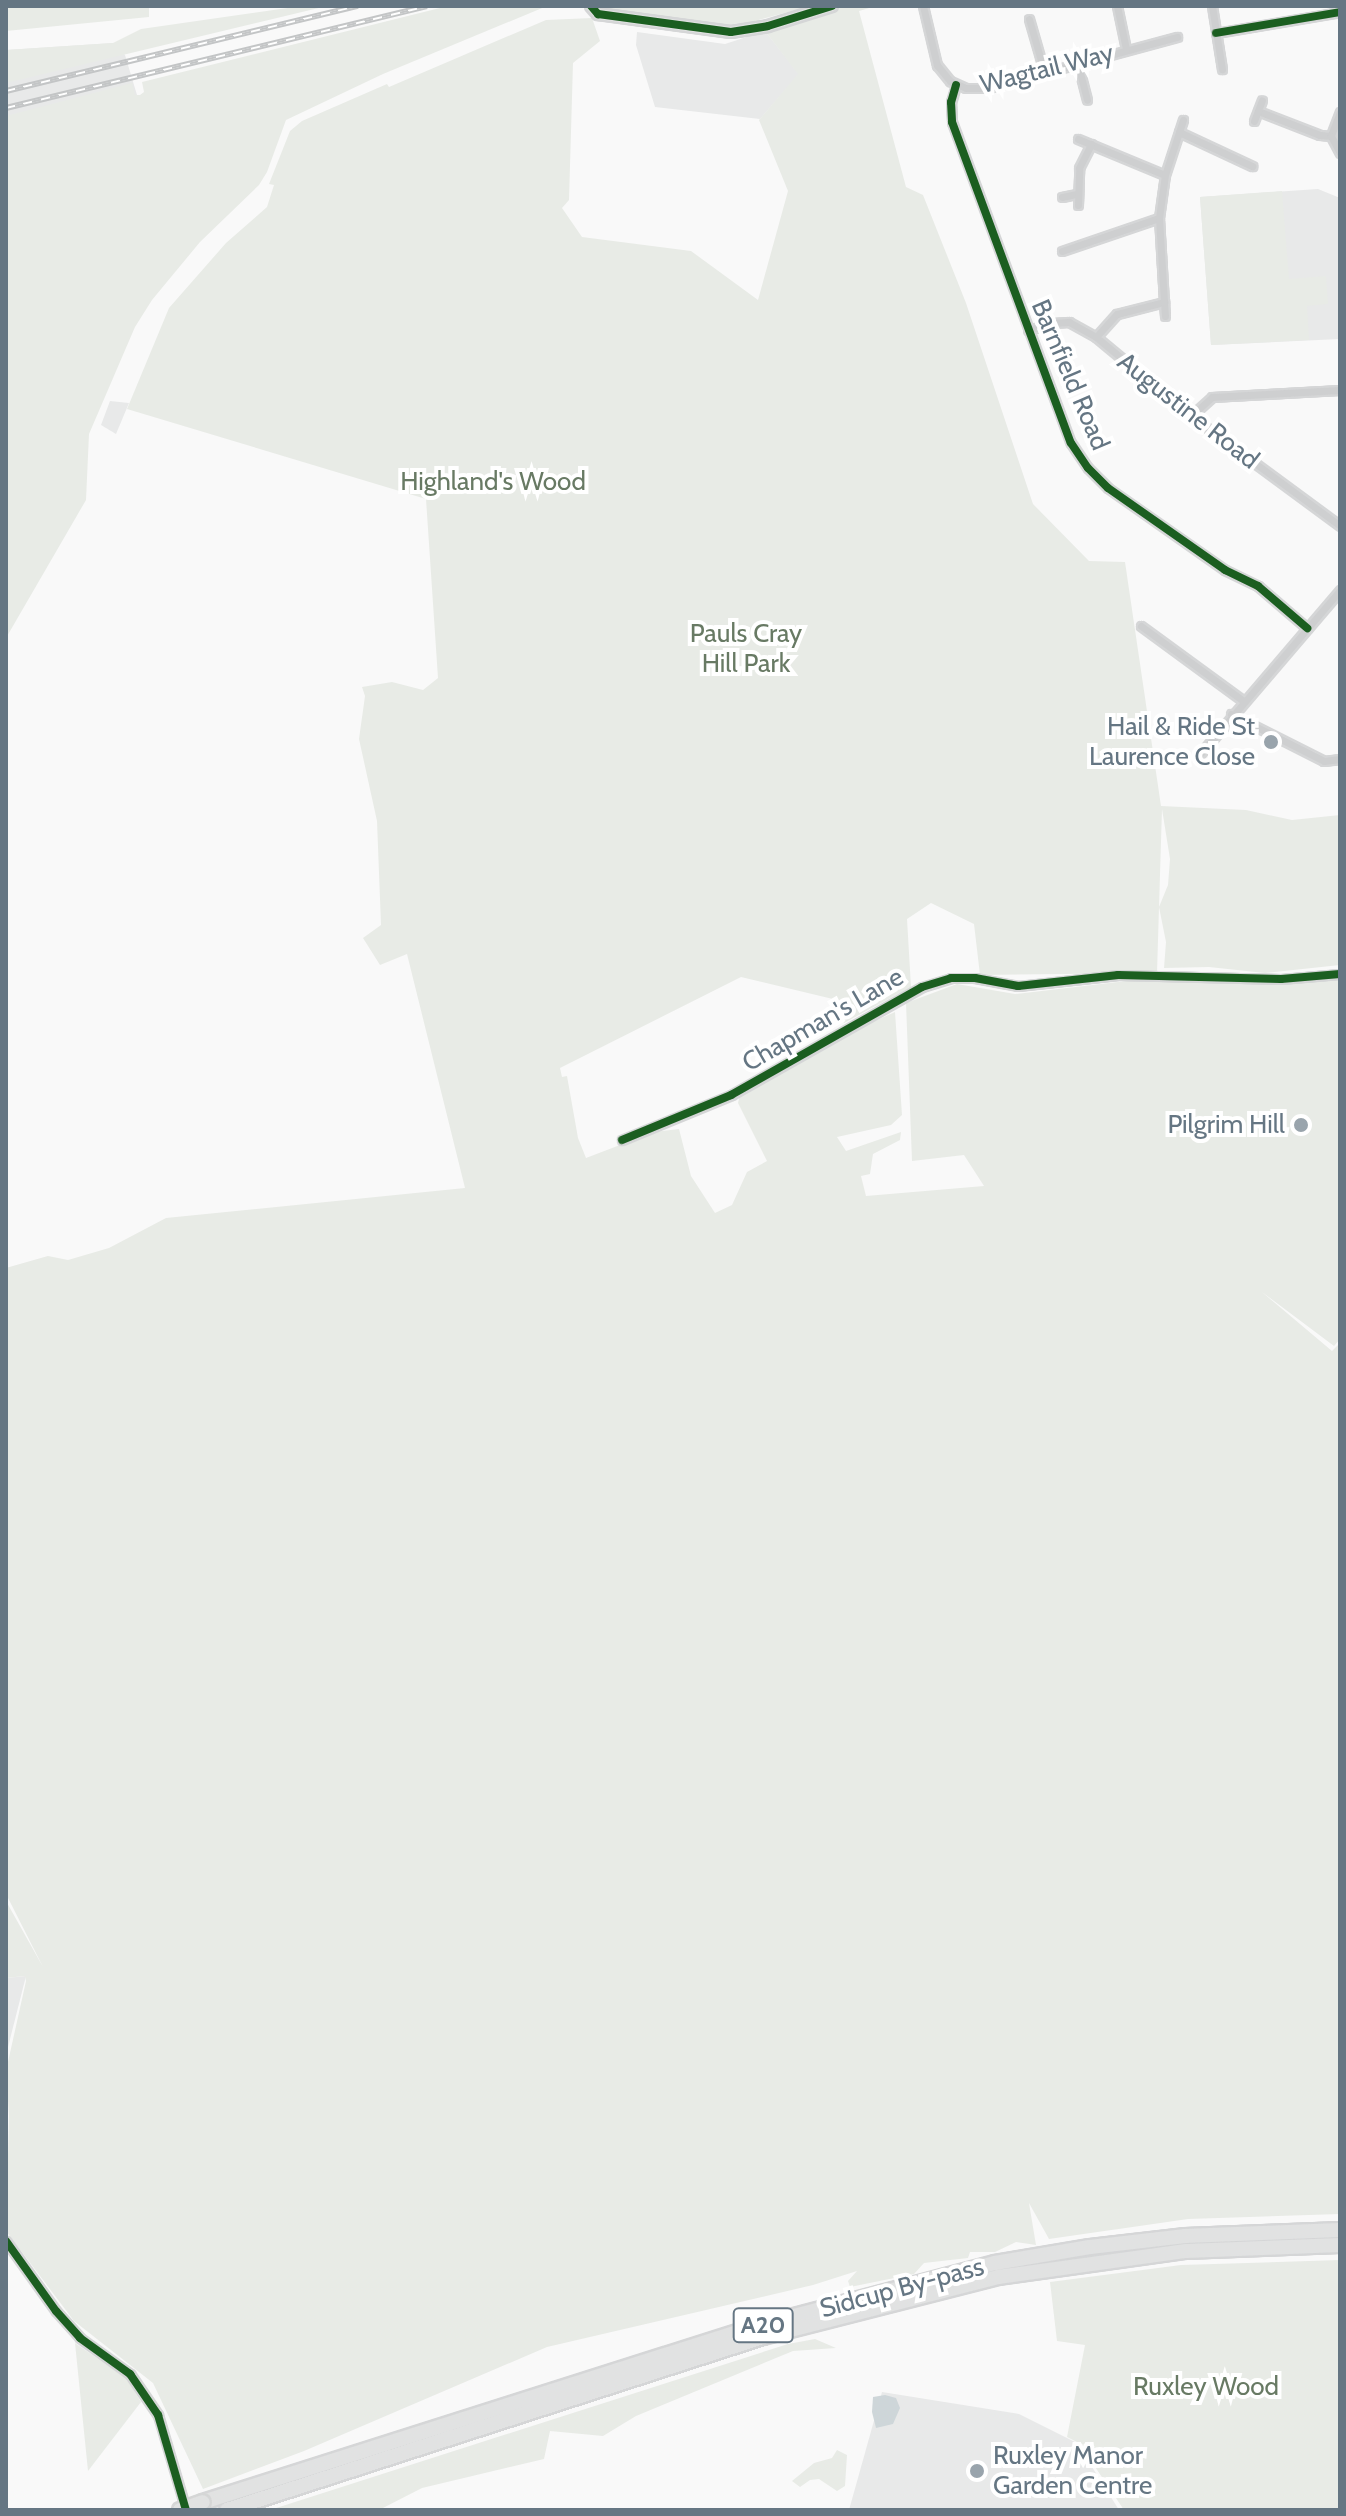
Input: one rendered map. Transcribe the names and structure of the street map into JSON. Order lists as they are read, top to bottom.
{
  "streets": {
    "highway": ["Sidcup By-pass", "A20"],
    "street": [
      "Wagtail Way",
      "Barnfield Road",
      "Augustine Road",
      "Chapman's Lane"
    ]
  },
  "crossings": [
    ["Wagtail Way", "Barnfield Road"],
    ["Barnfield Road", "Augustine Road"]
  ],
  "parks": ["Highland's Wood", "Pauls Cray Hill Park", "Ruxley Wood"],
  "places": ["Hail & Ride St Laurence Close", "Pilgrim Hill", "Ruxley Manor Garden Centre"]
}
